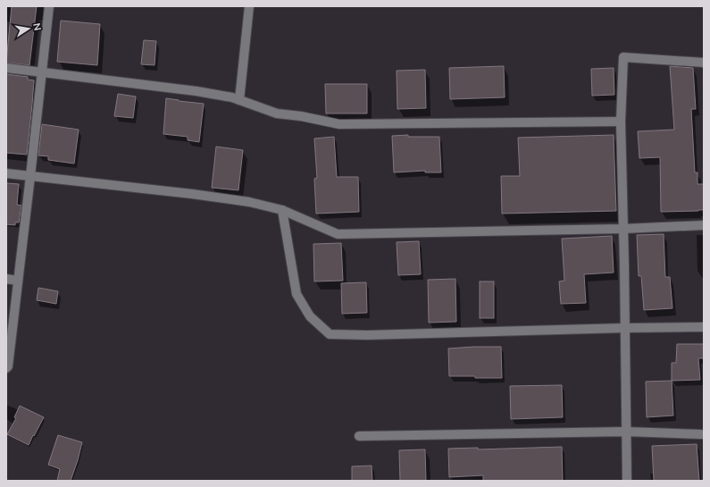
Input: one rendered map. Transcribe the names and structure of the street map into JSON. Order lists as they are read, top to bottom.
{
  "north": "right"
}
